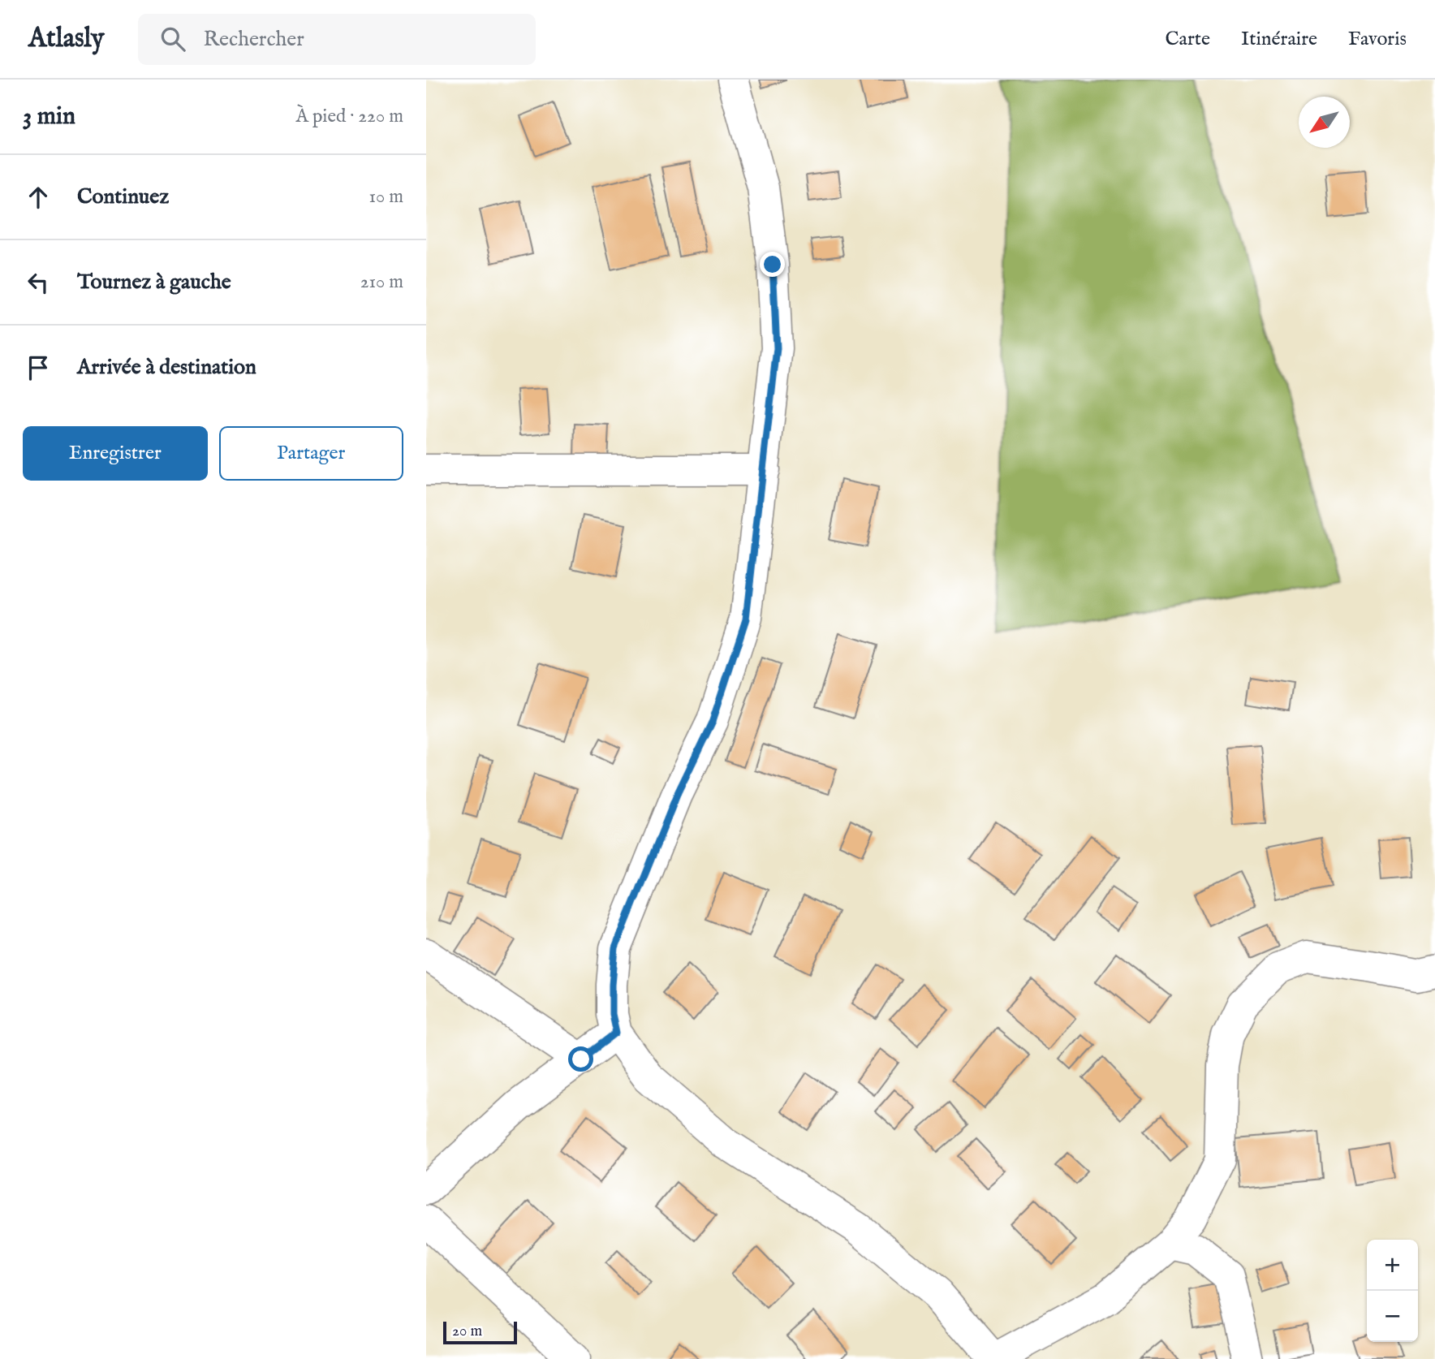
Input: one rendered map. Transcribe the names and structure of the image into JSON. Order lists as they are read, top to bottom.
{
  "scale_bar": "20 m",
  "north": "bottom left",
  "page": {
    "header": "Atlasly",
    "search": "Rechercher",
    "nav": ["Carte", "Itinéraire", "Favoris"],
    "heading": ["3 min", "À pied · 220 m"],
    "list": [
      ["Continuez", "10 m"],
      ["Tournez à gauche", "210 m"],
      "Arrivée à destination"
    ],
    "buttons": ["Enregistrer", "Partager"],
    "map_buttons": ["+", "−"],
    "scale": "20 m"
  }
}
